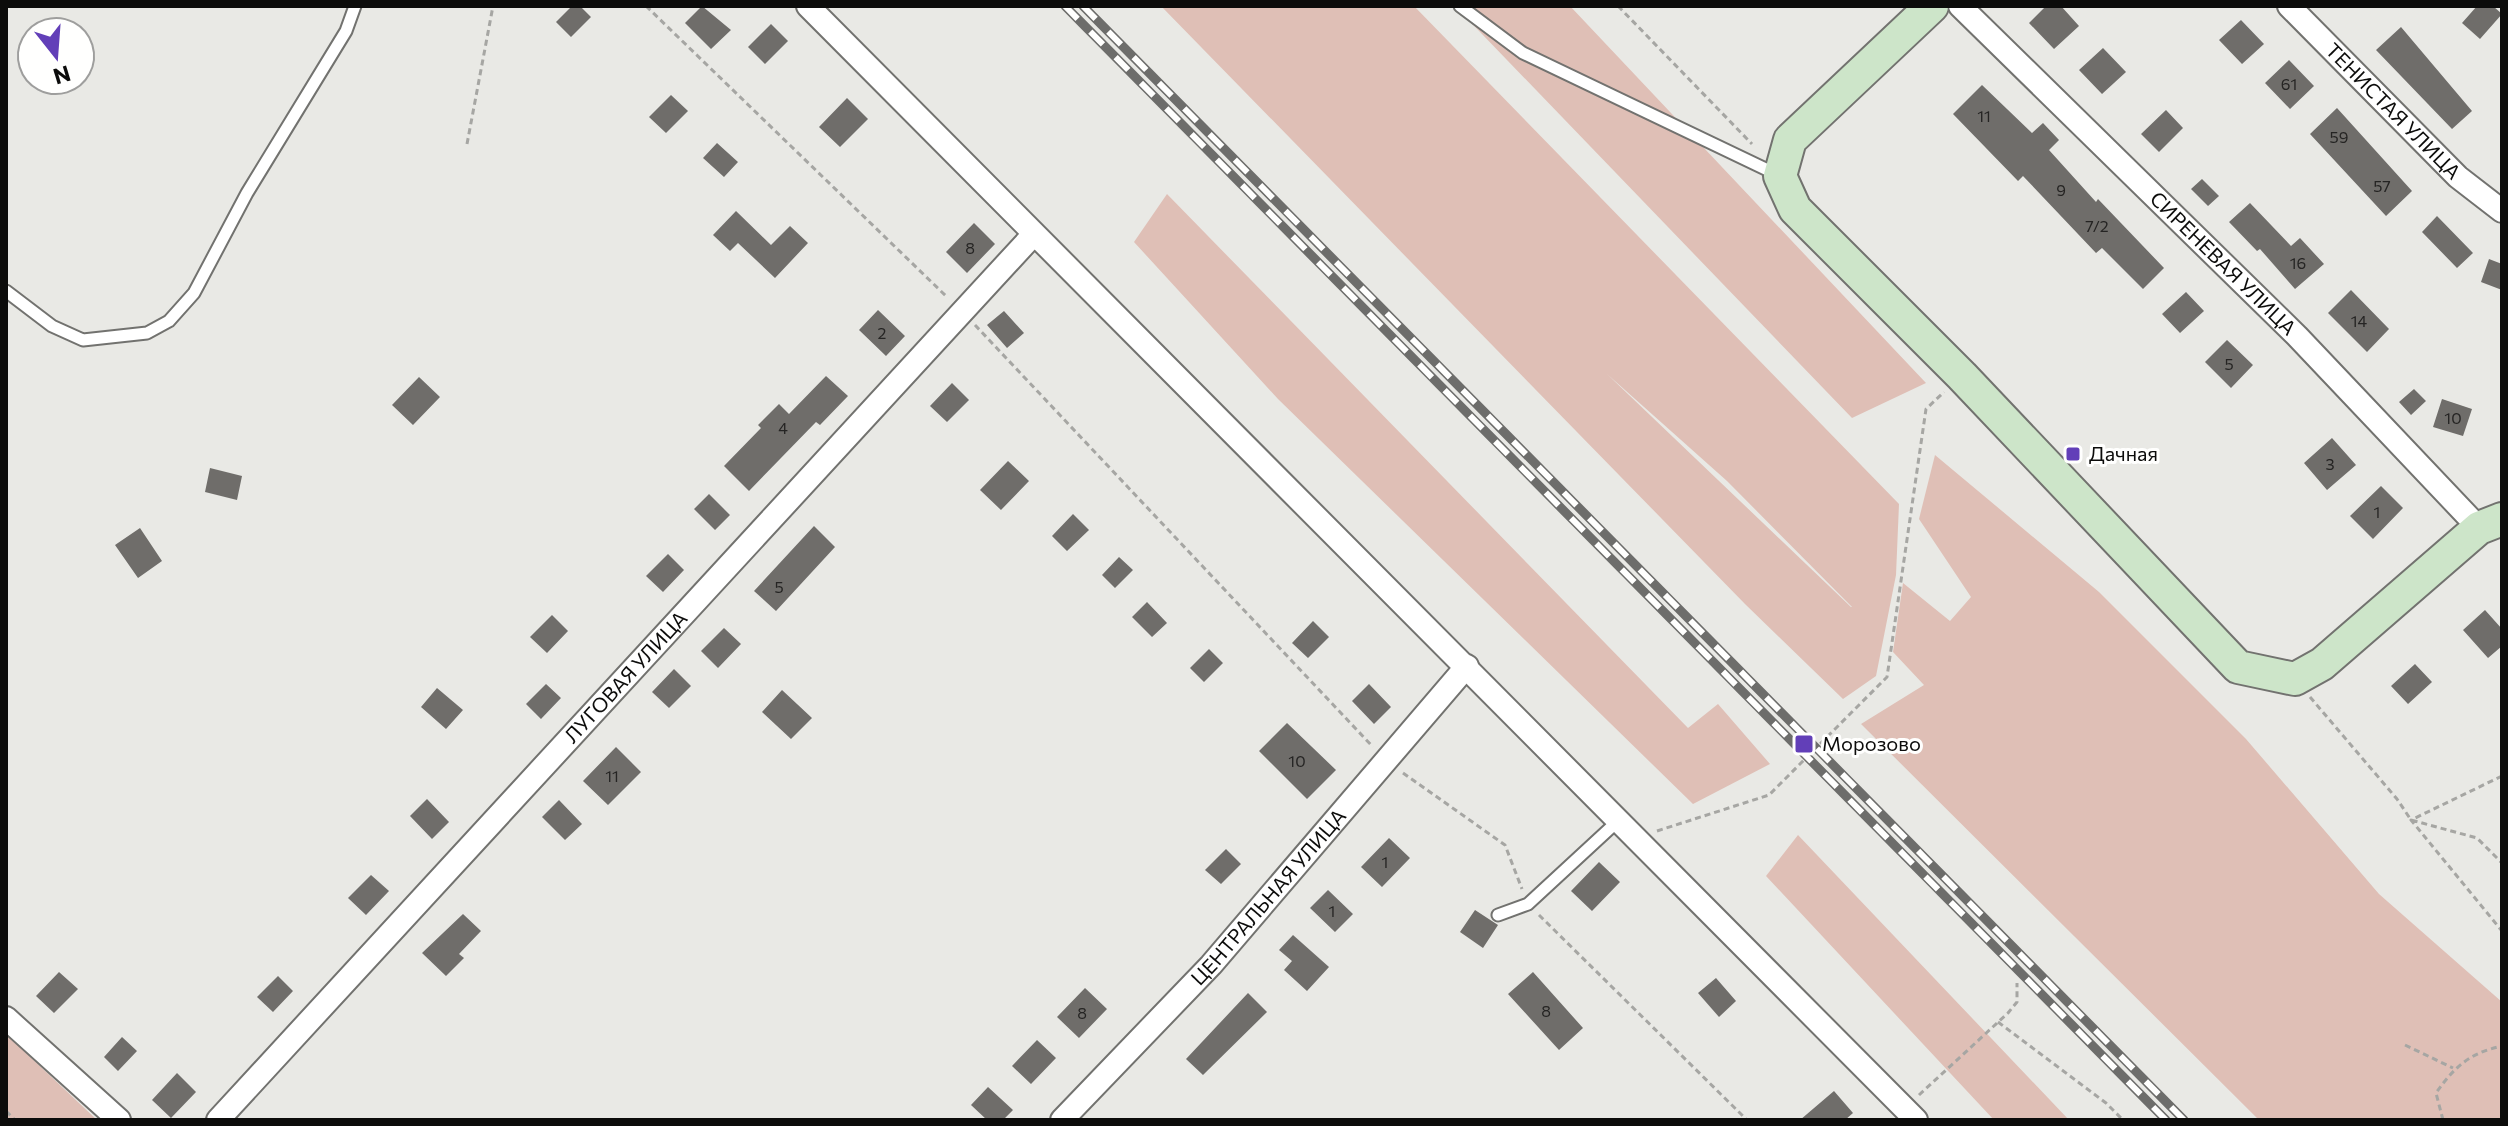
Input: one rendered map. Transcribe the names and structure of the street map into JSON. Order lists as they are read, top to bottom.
{
  "streets": {
    "street": [
      "ТЕНИСТАЯ УЛИЦА",
      "СИРЕНЕВАЯ УЛИЦА",
      "ЛУГОВАЯ УЛИЦА",
      "ЦЕНТРАЛЬНАЯ УЛИЦА"
    ]
  },
  "places": {
    "transit": ["Дачная", "Морозово"]
  },
  "house_numbers": [
    "61",
    "11",
    "59",
    "57",
    "9",
    "7/2",
    "8",
    "16",
    "14",
    "2",
    "5",
    "10",
    "4",
    "3",
    "1",
    "5",
    "10",
    "11",
    "1",
    "1",
    "8",
    "8"
  ],
  "north": "bottom"
}
